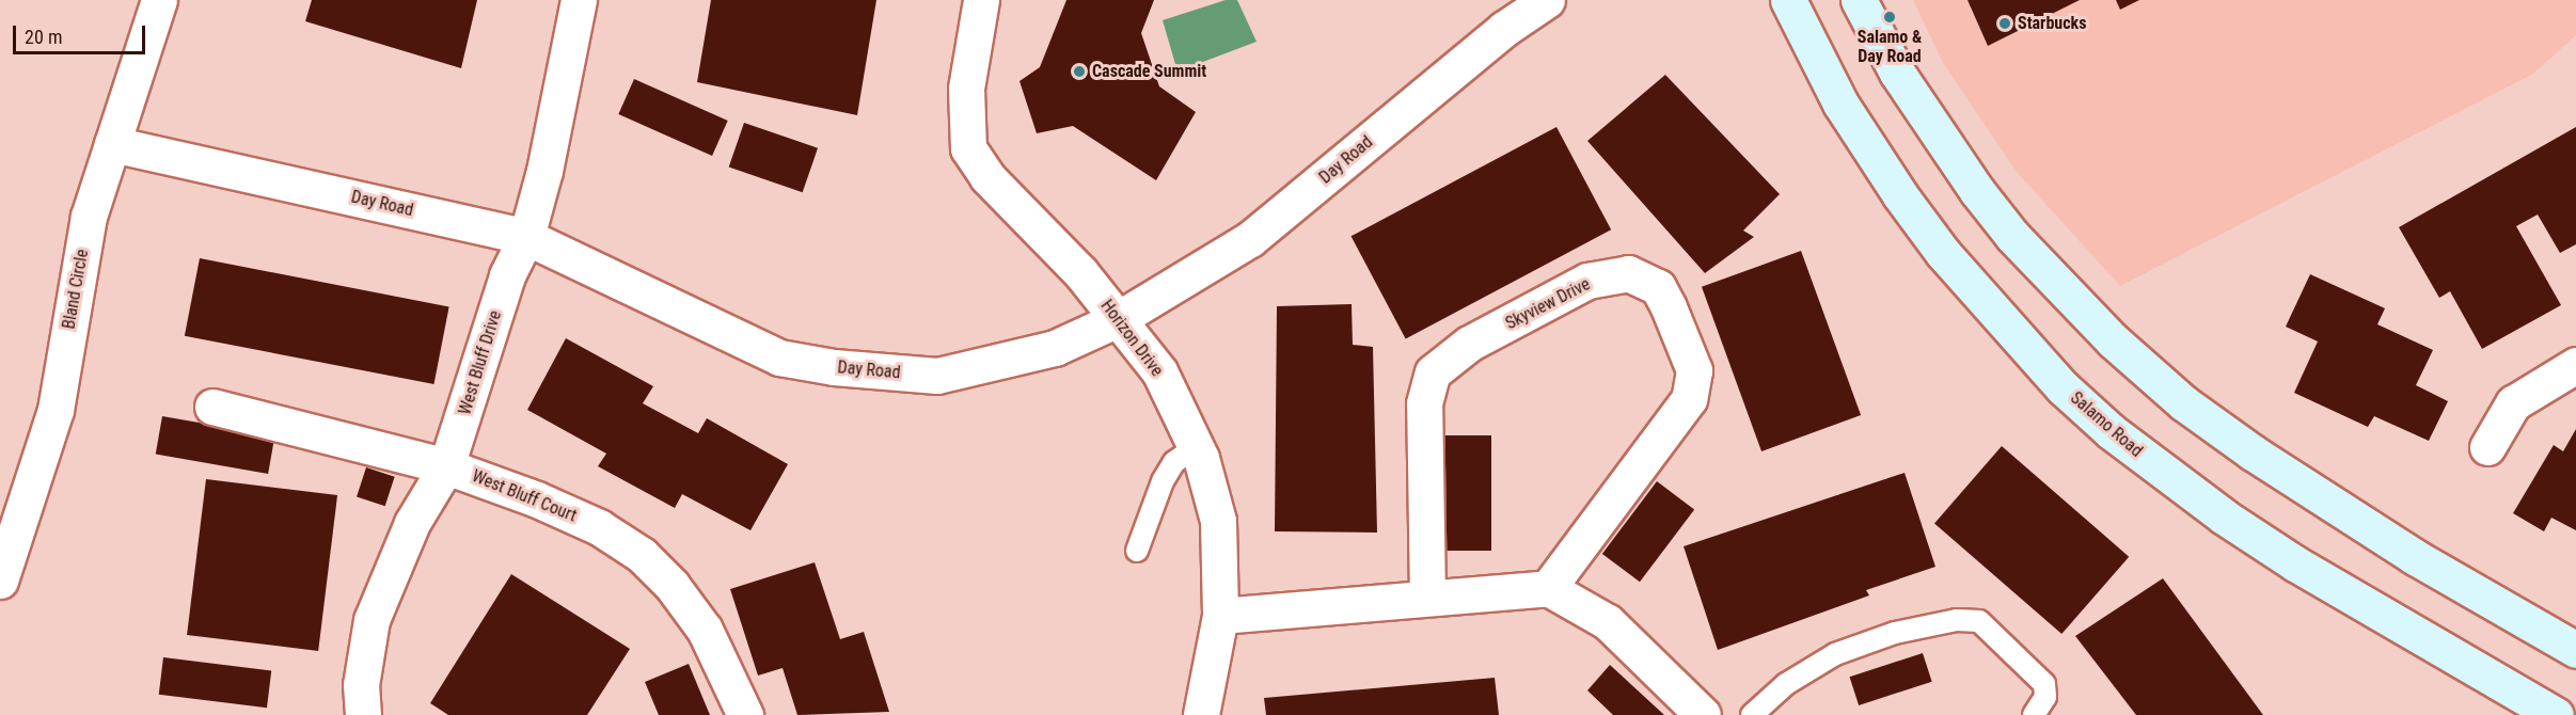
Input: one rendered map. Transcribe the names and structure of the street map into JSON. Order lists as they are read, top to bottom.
{
  "streets": {
    "main road": ["Salamo Road"],
    "street": [
      "Day Road",
      "Bland Circle",
      "Skyview Drive",
      "Horizon Drive",
      "West Bluff Drive",
      "West Bluff Court"
    ]
  },
  "crossings": [
    ["Day Road", "Bland Circle"],
    ["Day Road", "Horizon Drive"],
    ["Day Road", "West Bluff Drive"],
    ["West Bluff Drive", "West Bluff Court"]
  ],
  "places": ["Salamo & Day Road", "Starbucks", "Cascade Summit"],
  "scale_bar": "20 m"
}
